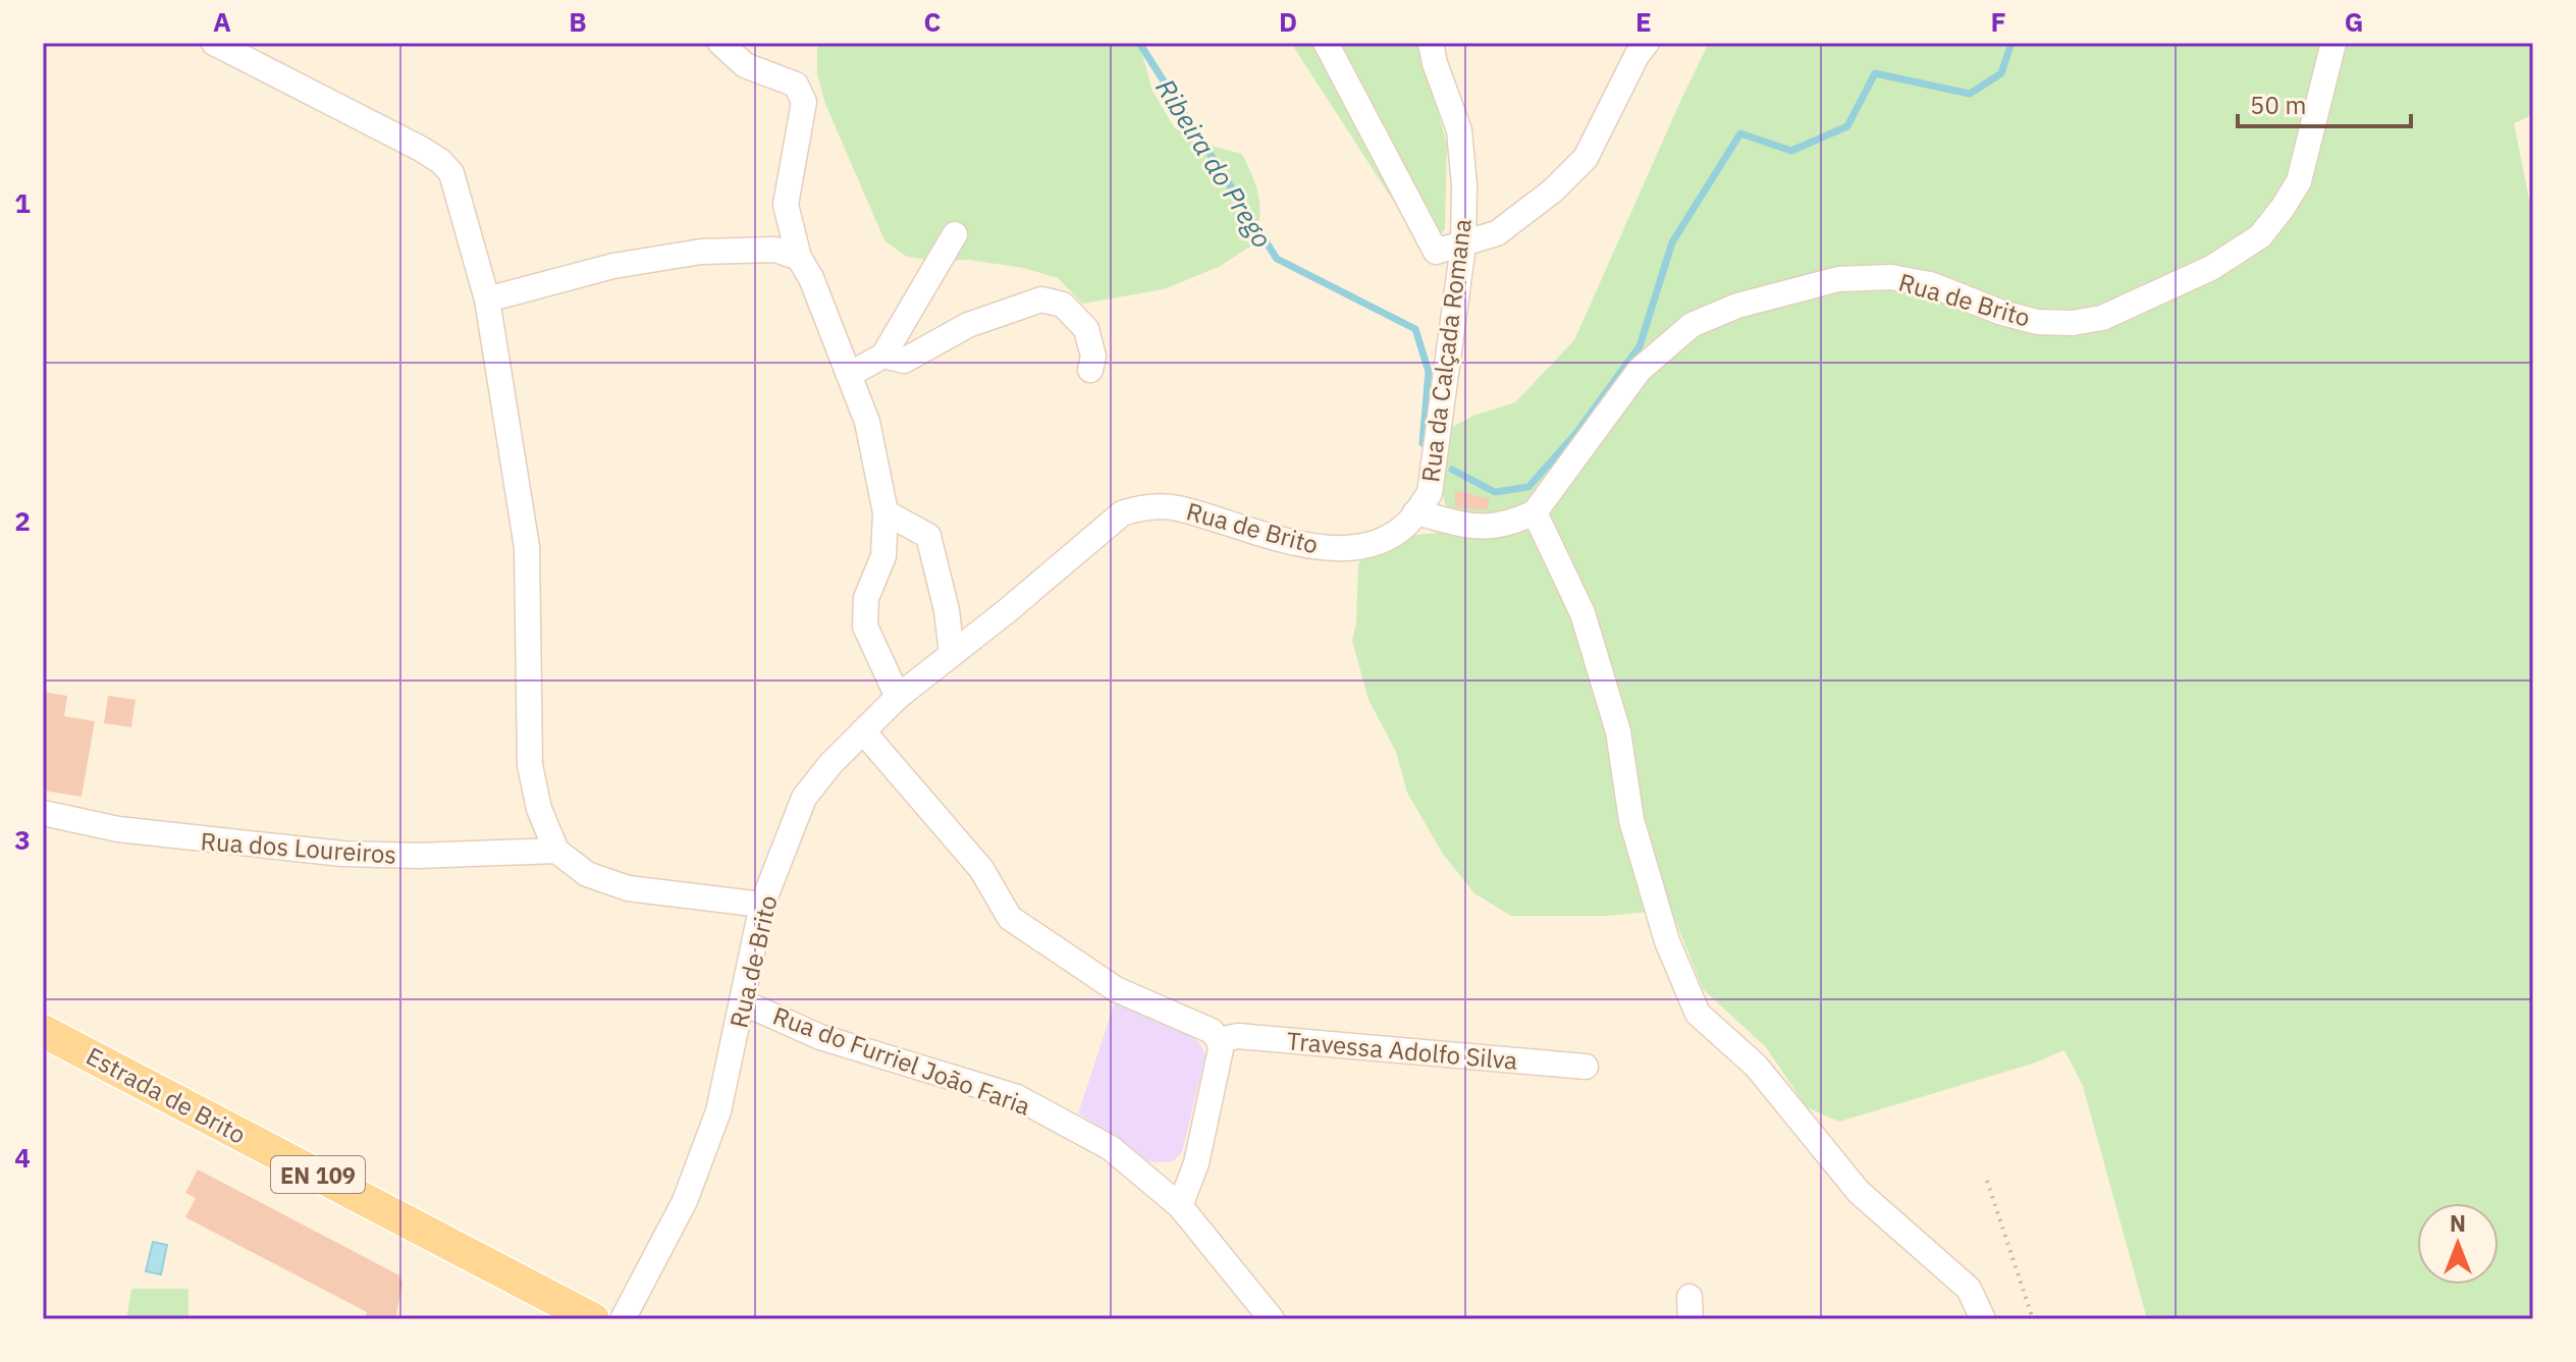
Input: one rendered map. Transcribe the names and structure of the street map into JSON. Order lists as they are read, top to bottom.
{
  "streets": {
    "main road": ["Estrada de Brito", "EN 109"],
    "street": [
      "Rua de Brito",
      "Rua da Calçada Romana",
      "Rua dos Loureiros",
      "Travessa Adolfo Silva",
      "Rua do Furriel João Faria"
    ]
  },
  "crossings": [
    ["Rua de Brito", "Rua da Calçada Romana"],
    ["Rua de Brito", "Rua do Furriel João Faria"]
  ],
  "water": ["Ribeira do Prego"],
  "scale_bar": "50 m",
  "north": "top",
  "grid": {
    "columns": [
      "A",
      "B",
      "C",
      "D",
      "E",
      "F",
      "G"
    ],
    "rows": [
      "1",
      "2",
      "3",
      "4"
    ]
  }
}
